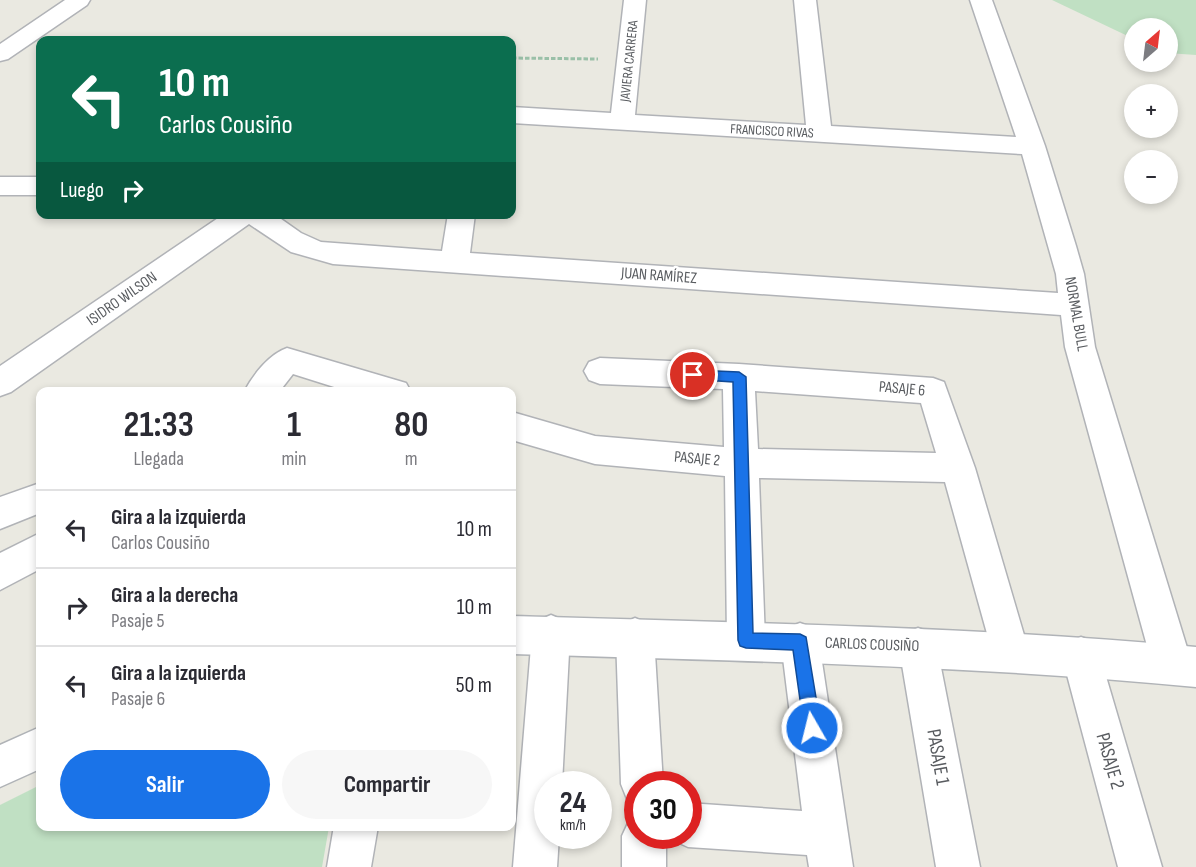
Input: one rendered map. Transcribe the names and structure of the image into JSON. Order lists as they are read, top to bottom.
{
  "streets": {
    "street": [
      "JAVIERA CARRERA",
      "FRANCISCO RIVAS",
      "JUAN RAMÍREZ",
      "ISIDRO WILSON",
      "NORMAL BULL",
      "PASAJE 6",
      "PASAJE 2",
      "CARLOS COUSIÑO",
      "PASAJE 1"
    ]
  },
  "crossings": [
    ["JAVIERA CARRERA", "FRANCISCO RIVAS"],
    ["FRANCISCO RIVAS", "NORMAL BULL"],
    ["JUAN RAMÍREZ", "NORMAL BULL"],
    ["NORMAL BULL", "CARLOS COUSIÑO"],
    ["PASAJE 6", "PASAJE 2"],
    ["PASAJE 6", "CARLOS COUSIÑO"],
    ["PASAJE 2", "CARLOS COUSIÑO"],
    ["CARLOS COUSIÑO", "PASAJE 1"]
  ],
  "north": "top right",
  "page": {
    "map_buttons": ["+", "−"],
    "turn": ["10 m", "Carlos Cousiño"],
    "then": "Luego",
    "eta": [
      "21:33",
      "Llegada",
      "1",
      "min",
      "80",
      "m"
    ],
    "list": [
      {
        "name": "Gira a la izquierda",
        "note": "Carlos Cousiño",
        "value": "10 m"
      },
      {
        "name": "Gira a la derecha",
        "note": "Pasaje 5",
        "value": "10 m"
      },
      {
        "name": "Gira a la izquierda",
        "note": "Pasaje 6",
        "value": "50 m"
      }
    ],
    "buttons": ["Salir", "Compartir"],
    "speed": "24 km/h",
    "limit": "30"
  }
}
